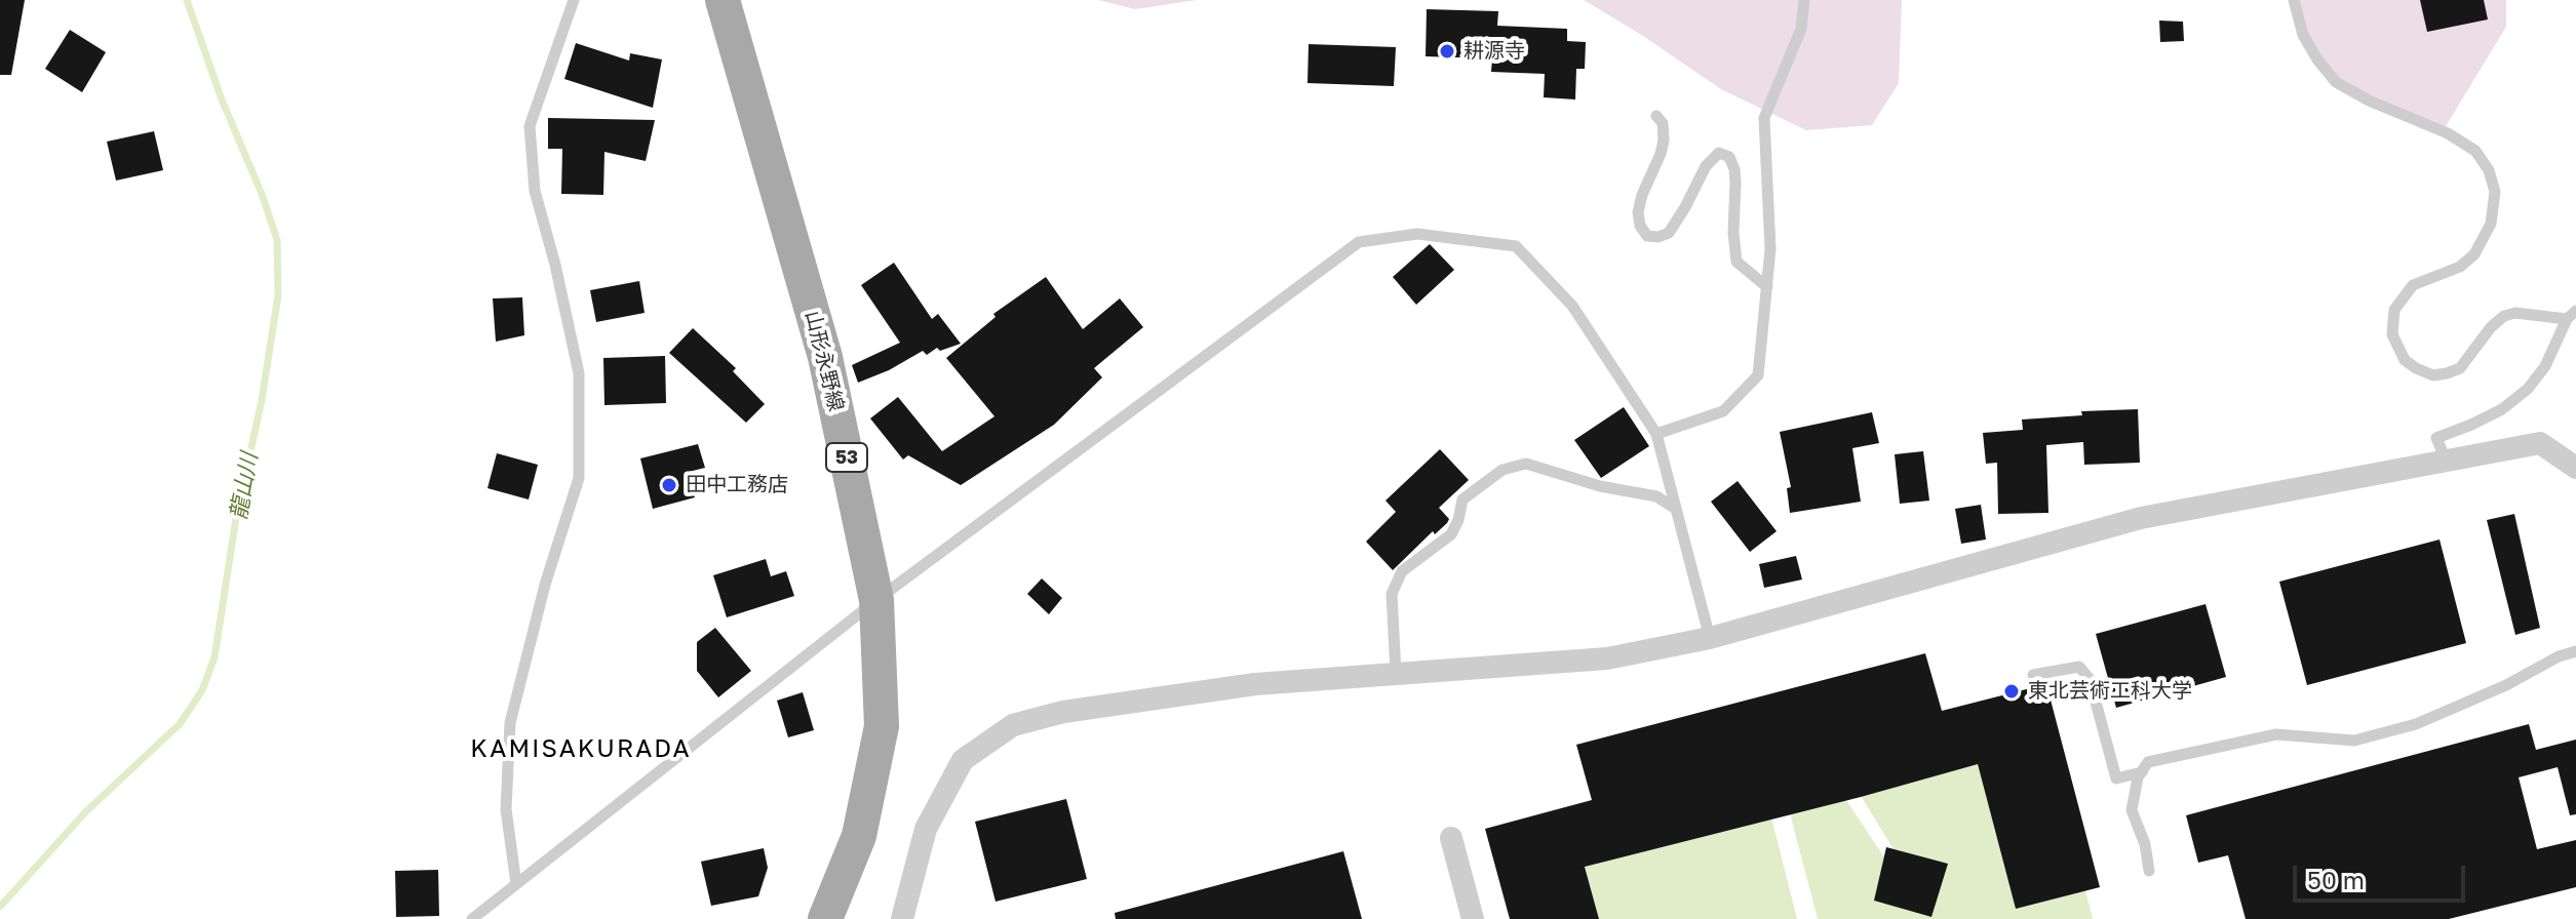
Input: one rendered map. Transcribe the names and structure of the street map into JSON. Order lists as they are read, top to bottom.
{
  "streets": {
    "main road": ["山形永野線", "53"]
  },
  "districts": ["KAMISAKURADA"],
  "water": ["龍山川"],
  "places": ["耕源寺", "田中工務店", "東北芸術工科大学"],
  "scale_bar": "50 m"
}
